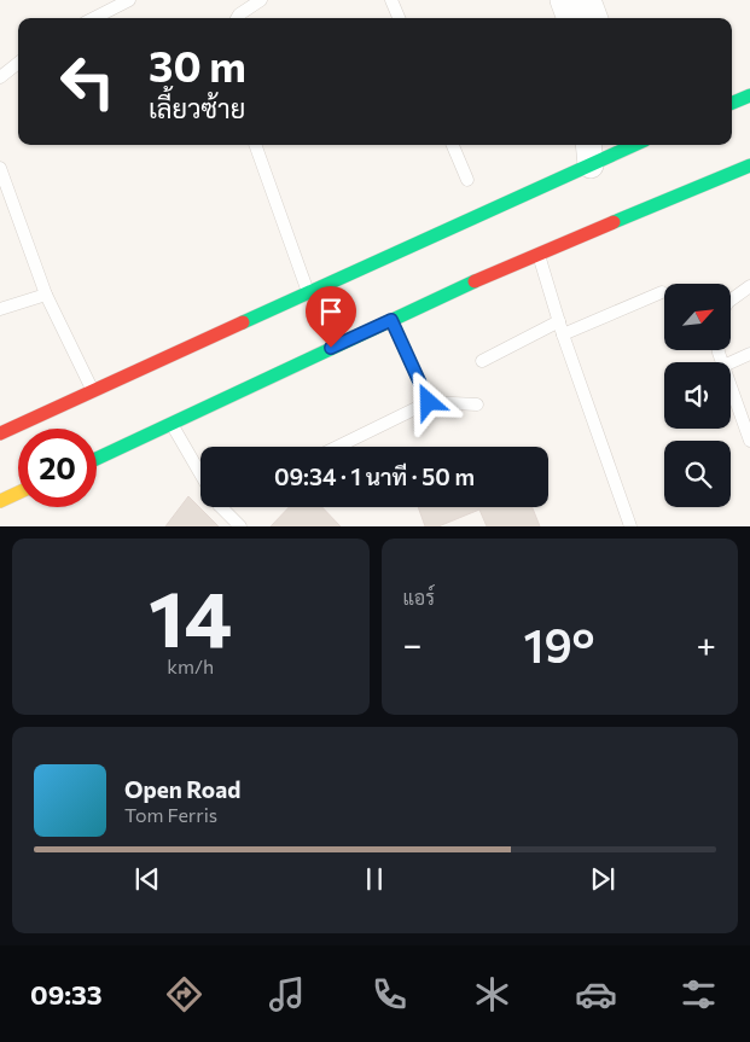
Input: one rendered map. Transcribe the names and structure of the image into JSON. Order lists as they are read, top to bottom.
{
  "north": "top right",
  "page": {
    "turn": ["30 m", "เลี้ยวซ้าย"],
    "limit": "20",
    "trip": "09:34 · 1 นาที · 50 m",
    "tile": [
      ["14", "km/h"],
      "แอร์"
    ],
    "heat": ["−", "19°", "+"],
    "song": ["Open Road", "Tom Ferris"],
    "tabs": "09:33"
  }
}
